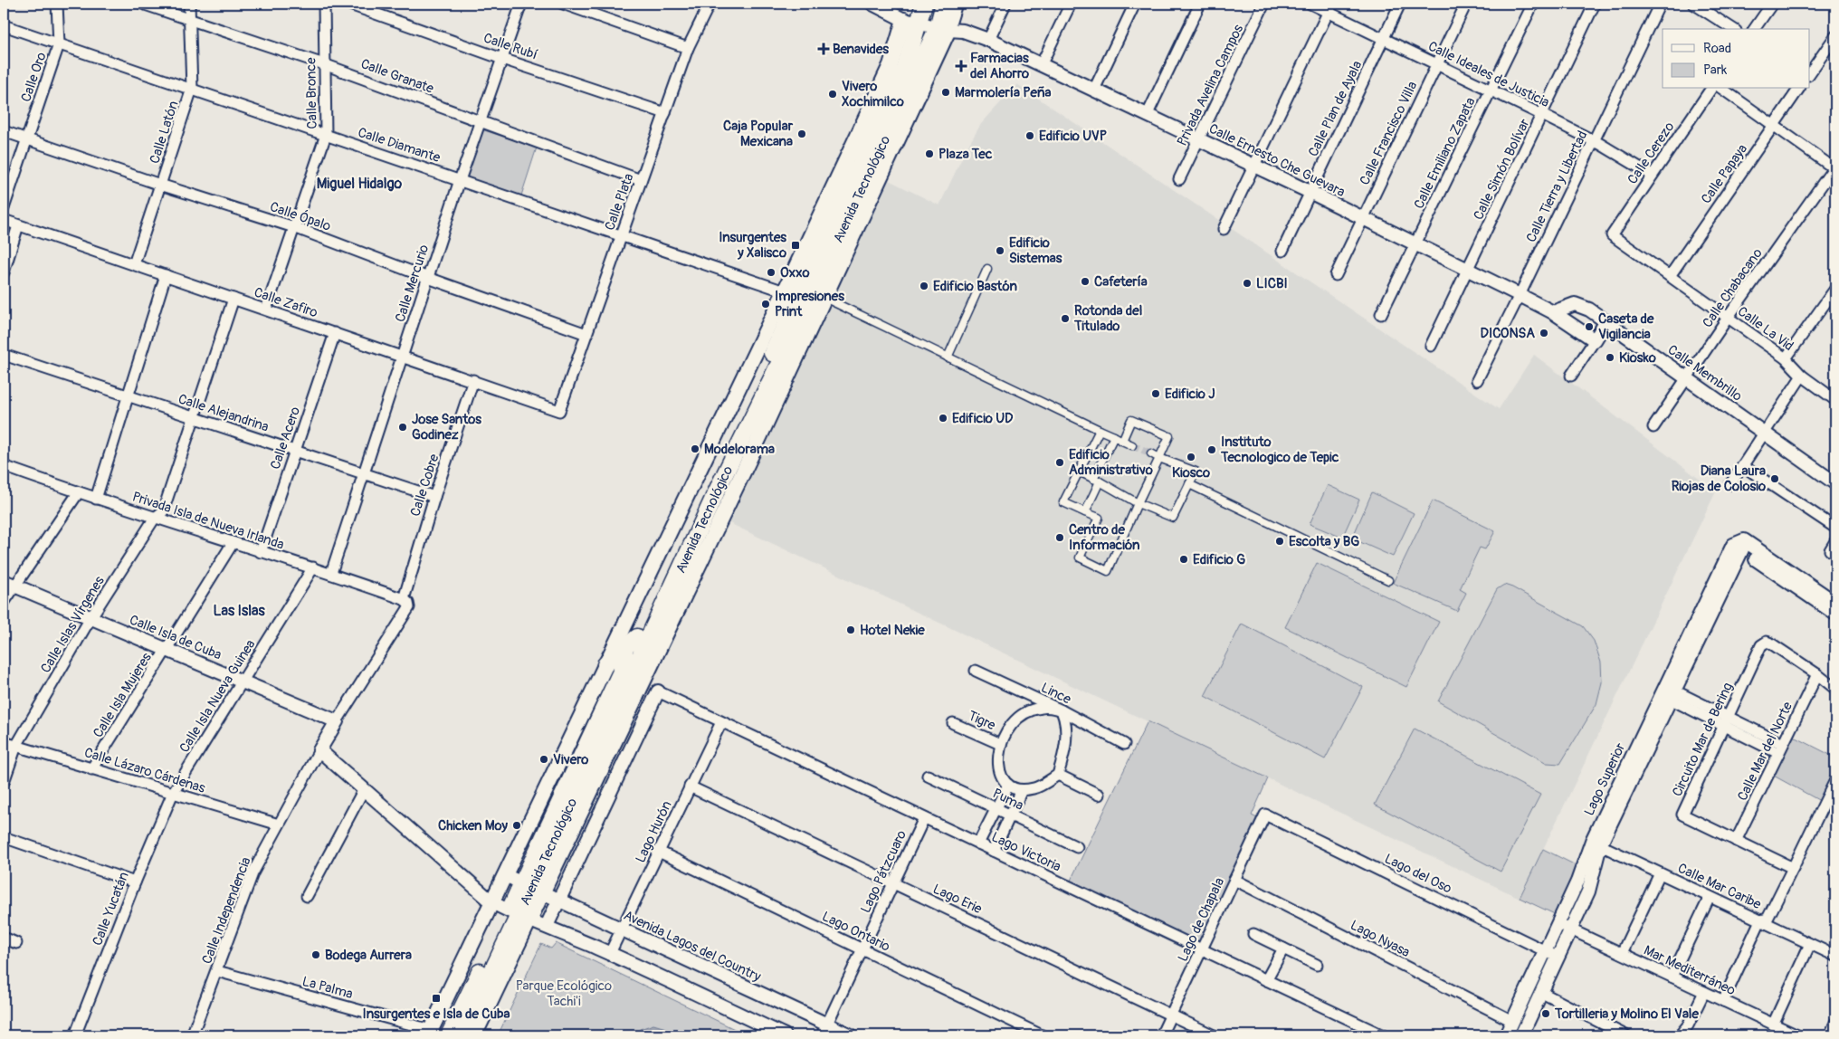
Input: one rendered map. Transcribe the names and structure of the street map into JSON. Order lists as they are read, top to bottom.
{
  "streets": {
    "highway": ["Avenida Tecnológico"],
    "street": [
      "Calle Rubí",
      "Calle Ideales de Justicia",
      "Calle Granate",
      "Calle Oro",
      "Privada Avelina Campos",
      "Calle Bronce",
      "Calle Plan de Ayala",
      "Calle Latón",
      "Calle Francisco Villa",
      "Calle Diamante",
      "Calle Emiliano Zapata",
      "Calle Cerezo",
      "Calle Ernesto Che Guevara",
      "Calle Simón Bolívar",
      "Calle Papaya",
      "Calle Tierra y Libertad",
      "Calle Plata",
      "Calle Ópalo",
      "Calle Mercurio",
      "Calle Chabacano",
      "Calle Zafiro",
      "Calle La Vid",
      "Calle Membrillo",
      "Calle Alejandrina",
      "Calle Acero",
      "Calle Cobre",
      "Privada Isla de Nueva Irlanda",
      "Calle Islas Vírgenes",
      "Calle Isla de Cuba",
      "Lince",
      "Calle Isla Mujeres",
      "Calle Isla Nueva Guinea",
      "Tigre",
      "Circuito Mar de Bering",
      "Calle Mar del Norte",
      "Calle Lázaro Cárdenas",
      "Lago Superior",
      "Puma",
      "Lago Hurón",
      "Lago Victoria",
      "Lago Pátzcuaro",
      "Lago del Oso",
      "Calle Mar Caribe",
      "Lago Erie",
      "Calle Yucatán",
      "Calle Independencia",
      "Lago de Chapala",
      "Lago Ontario",
      "Lago Nyasa",
      "Avenida Lagos del Country",
      "Mar Mediterráneo",
      "La Palma"
    ]
  },
  "crossings": [
    ["Calle Rubí", "Calle Plata"],
    ["Calle Rubí", "Calle Mercurio"],
    ["Calle Ideales de Justicia", "Calle Plan de Ayala"],
    ["Calle Ideales de Justicia", "Calle Francisco Villa"],
    ["Calle Ideales de Justicia", "Calle Emiliano Zapata"],
    ["Calle Ideales de Justicia", "Calle Cerezo"],
    ["Calle Ideales de Justicia", "Calle Simón Bolívar"],
    ["Calle Ideales de Justicia", "Calle Tierra y Libertad"],
    ["Calle Granate", "Calle Bronce"],
    ["Calle Granate", "Calle Latón"],
    ["Calle Granate", "Calle Plata"],
    ["Calle Granate", "Calle Mercurio"],
    ["Calle Oro", "Calle Diamante"],
    ["Calle Oro", "Calle Ópalo"],
    ["Privada Avelina Campos", "Calle Ernesto Che Guevara"],
    ["Calle Bronce", "Calle Diamante"],
    ["Calle Bronce", "Calle Ópalo"],
    ["Calle Bronce", "Calle Zafiro"],
    ["Calle Plan de Ayala", "Calle Ernesto Che Guevara"],
    ["Calle Latón", "Calle Diamante"],
    ["Calle Latón", "Calle Ópalo"],
    ["Calle Latón", "Calle Zafiro"],
    ["Calle Francisco Villa", "Calle Ernesto Che Guevara"],
    ["Calle Diamante", "Avenida Tecnológico"],
    ["Calle Diamante", "Calle Plata"],
    ["Calle Diamante", "Calle Mercurio"],
    ["Calle Emiliano Zapata", "Calle Ernesto Che Guevara"],
    ["Calle Cerezo", "Calle La Vid"],
    ["Calle Ernesto Che Guevara", "Calle Simón Bolívar"],
    ["Calle Ernesto Che Guevara", "Calle Tierra y Libertad"],
    ["Calle Ernesto Che Guevara", "Avenida Tecnológico"],
    ["Calle Ernesto Che Guevara", "Calle Membrillo"],
    ["Calle Papaya", "Calle La Vid"],
    ["Avenida Tecnológico", "Avenida Lagos del Country"],
    ["Avenida Tecnológico", "La Palma"],
    ["Calle Plata", "Calle Ópalo"],
    ["Calle Plata", "Calle Zafiro"],
    ["Calle Ópalo", "Calle Mercurio"],
    ["Calle Mercurio", "Calle Zafiro"],
    ["Calle Mercurio", "Calle Alejandrina"],
    ["Calle Mercurio", "Privada Isla de Nueva Irlanda"],
    ["Calle Chabacano", "Calle La Vid"],
    ["Calle Chabacano", "Calle Membrillo"],
    ["Calle Zafiro", "Calle Acero"],
    ["Calle Zafiro", "Calle Cobre"],
    ["Calle Alejandrina", "Calle Acero"],
    ["Calle Alejandrina", "Calle Cobre"],
    ["Calle Acero", "Privada Isla de Nueva Irlanda"],
    ["Calle Cobre", "Privada Isla de Nueva Irlanda"],
    ["Calle Cobre", "Calle Isla de Cuba"],
    ["Privada Isla de Nueva Irlanda", "Calle Islas Vírgenes"],
    ["Privada Isla de Nueva Irlanda", "Calle Isla Mujeres"],
    ["Privada Isla de Nueva Irlanda", "Calle Isla Nueva Guinea"],
    ["Calle Islas Vírgenes", "Calle Isla de Cuba"],
    ["Calle Islas Vírgenes", "Calle Lázaro Cárdenas"],
    ["Calle Isla de Cuba", "Calle Isla Mujeres"],
    ["Calle Isla de Cuba", "Calle Isla Nueva Guinea"],
    ["Lince", "Tigre"],
    ["Calle Isla Mujeres", "Calle Lázaro Cárdenas"],
    ["Calle Isla Nueva Guinea", "Calle Lázaro Cárdenas"],
    ["Calle Isla Nueva Guinea", "Calle Yucatán"],
    ["Circuito Mar de Bering", "Calle Mar del Norte"],
    ["Calle Lázaro Cárdenas", "Calle Yucatán"],
    ["Calle Lázaro Cárdenas", "Calle Independencia"],
    ["Lago Superior", "Lago del Oso"],
    ["Lago Superior", "Calle Mar Caribe"],
    ["Lago Superior", "Lago Nyasa"],
    ["Lago Superior", "Mar Mediterráneo"],
    ["Lago Hurón", "Lago Victoria"],
    ["Lago Hurón", "Lago Erie"],
    ["Lago Hurón", "Lago Ontario"],
    ["Lago Hurón", "Avenida Lagos del Country"],
    ["Lago Victoria", "Lago Pátzcuaro"],
    ["Lago Victoria", "Lago de Chapala"],
    ["Lago Pátzcuaro", "Lago Erie"],
    ["Lago Pátzcuaro", "Lago Ontario"],
    ["Lago Pátzcuaro", "Avenida Lagos del Country"],
    ["Lago del Oso", "Lago de Chapala"],
    ["Lago Erie", "Lago de Chapala"],
    ["Calle Independencia", "La Palma"],
    ["Lago de Chapala", "Lago Nyasa"]
  ],
  "districts": ["Miguel Hidalgo", "Las Islas"],
  "parks": ["Parque Ecológico Tachi'i"],
  "places": {
    "health": ["Benavides", "Farmacias del Ahorro"],
    "other": [
      "Marmolería Peña",
      "Vivero Xochimilco",
      "Caja Popular Mexicana",
      "Edificio UVP",
      "Plaza Tec",
      "Edificio Sistemas",
      "Oxxo",
      "Cafetería",
      "LICBI",
      "Edificio Bastón",
      "Impresiones Print",
      "Rotonda del Titulado",
      "Caseta de Vigilancia",
      "DICONSA",
      "Kiosko",
      "Edificio J",
      "Edificio UD",
      "Jose Santos Godinez",
      "Modelorama",
      "Instituto Tecnologico de Tepic",
      "Kiosco",
      "Edificio Administrativo",
      "Diana Laura Riojas de Colosio",
      "Centro de Información",
      "Escolta y BG",
      "Edificio G",
      "Hotel Nekie",
      "Vivero",
      "Chicken Moy",
      "Bodega Aurrera",
      "Tortilleria y Molino El Vale"
    ],
    "transit": ["Insurgentes y Xalisco", "Insurgentes e Isla de Cuba"]
  },
  "legend": ["Road", "Park"]
}
